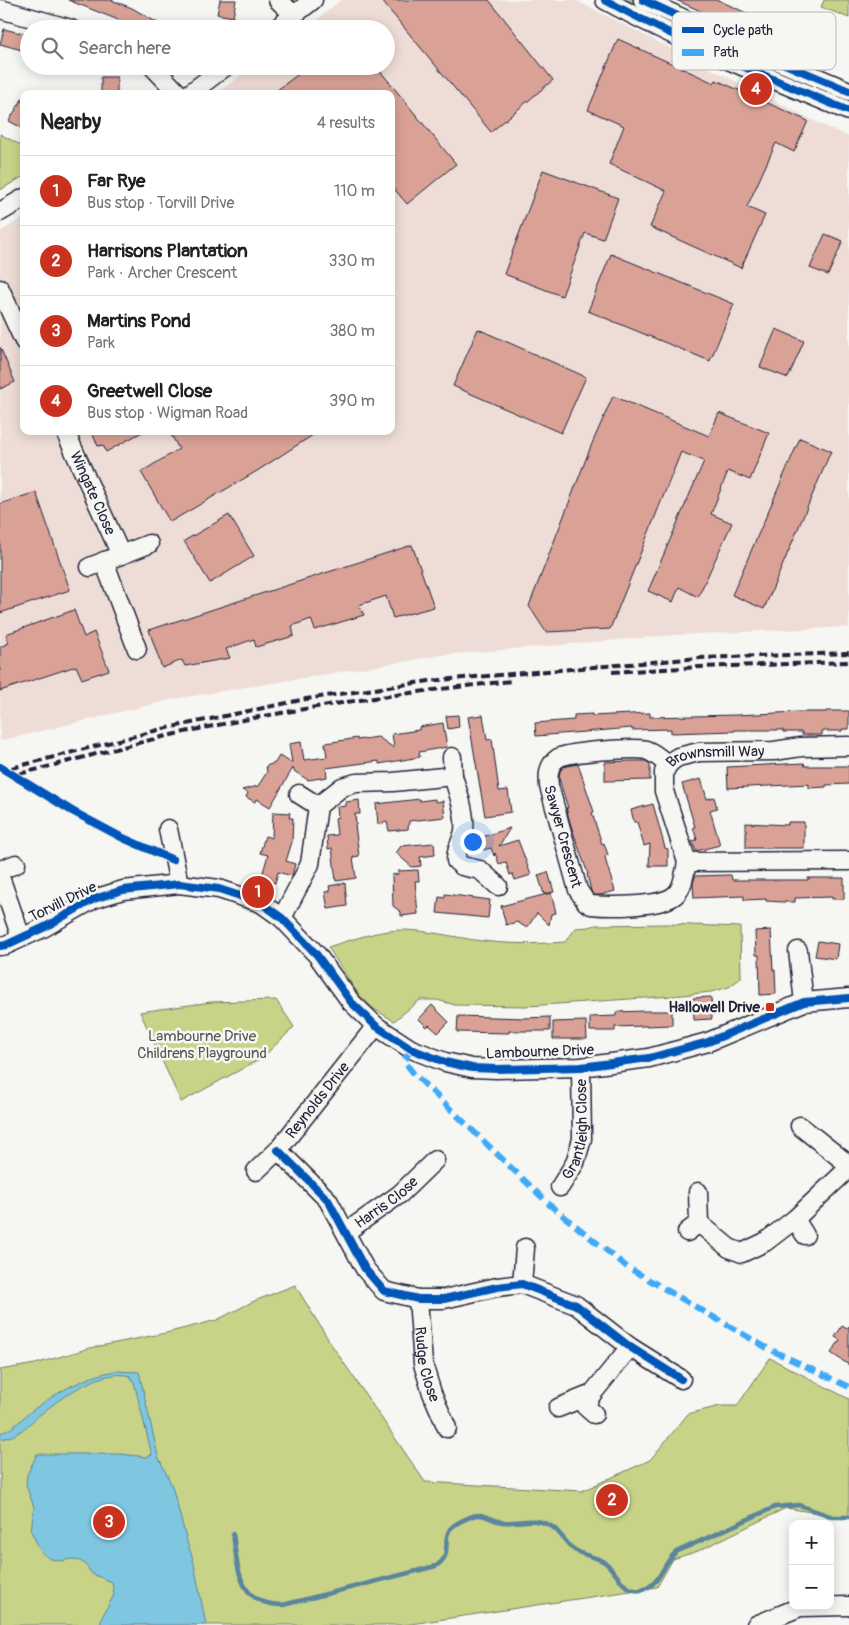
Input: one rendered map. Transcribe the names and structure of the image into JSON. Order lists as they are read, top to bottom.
{
  "streets": {
    "street": [
      "Wingate Close",
      "Brownsmill Way",
      "Sawyer Crescent",
      "Torvill Drive",
      "Lambourne Drive",
      "Reynolds Drive",
      "Grantleigh Close",
      "Harris Close",
      "Rudge Close"
    ]
  },
  "crossings": [
    ["Brownsmill Way", "Sawyer Crescent"],
    ["Torvill Drive", "Lambourne Drive"],
    ["Lambourne Drive", "Reynolds Drive"],
    ["Lambourne Drive", "Grantleigh Close"]
  ],
  "parks": ["Lambourne Drive Childrens Playground"],
  "places": {
    "transit": ["Hallowell Drive"]
  },
  "legend": ["Cycle path", "Path"],
  "page": {
    "search": "Search here",
    "pins": [
      "4",
      "1",
      "2",
      "3"
    ],
    "heading": ["Nearby", "4 results"],
    "list": [
      {
        "mark": "1",
        "name": "Far Rye",
        "note": "Bus stop · Torvill Drive",
        "value": "110 m"
      },
      {
        "mark": "2",
        "name": "Harrisons Plantation",
        "note": "Park · Archer Crescent",
        "value": "330 m"
      },
      {
        "mark": "3",
        "name": "Martins Pond",
        "note": "Park",
        "value": "380 m"
      },
      {
        "mark": "4",
        "name": "Greetwell Close",
        "note": "Bus stop · Wigman Road",
        "value": "390 m"
      }
    ],
    "map_buttons": ["+", "−"]
  }
}
